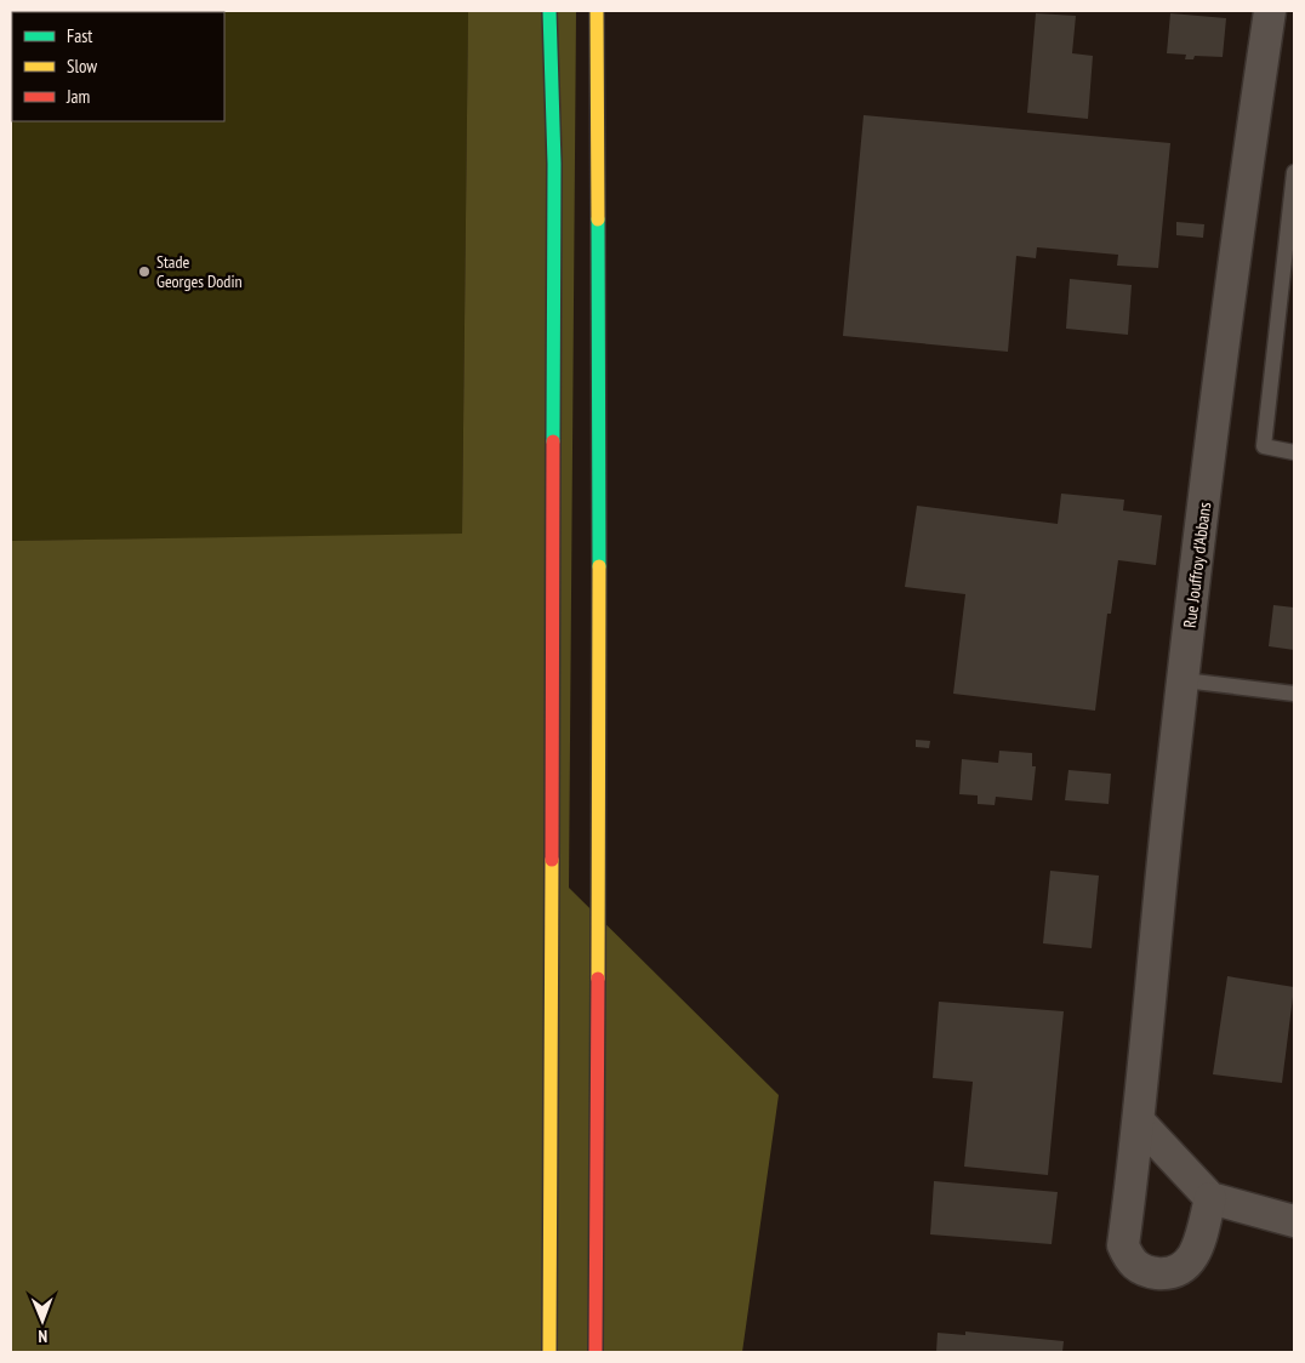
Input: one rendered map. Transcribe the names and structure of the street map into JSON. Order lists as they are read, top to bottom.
{
  "streets": {
    "street": ["Rue Jouffroy d'Abbans"]
  },
  "places": ["Stade Georges Dodin"],
  "legend": ["Fast", "Slow", "Jam"],
  "north": "bottom"
}
